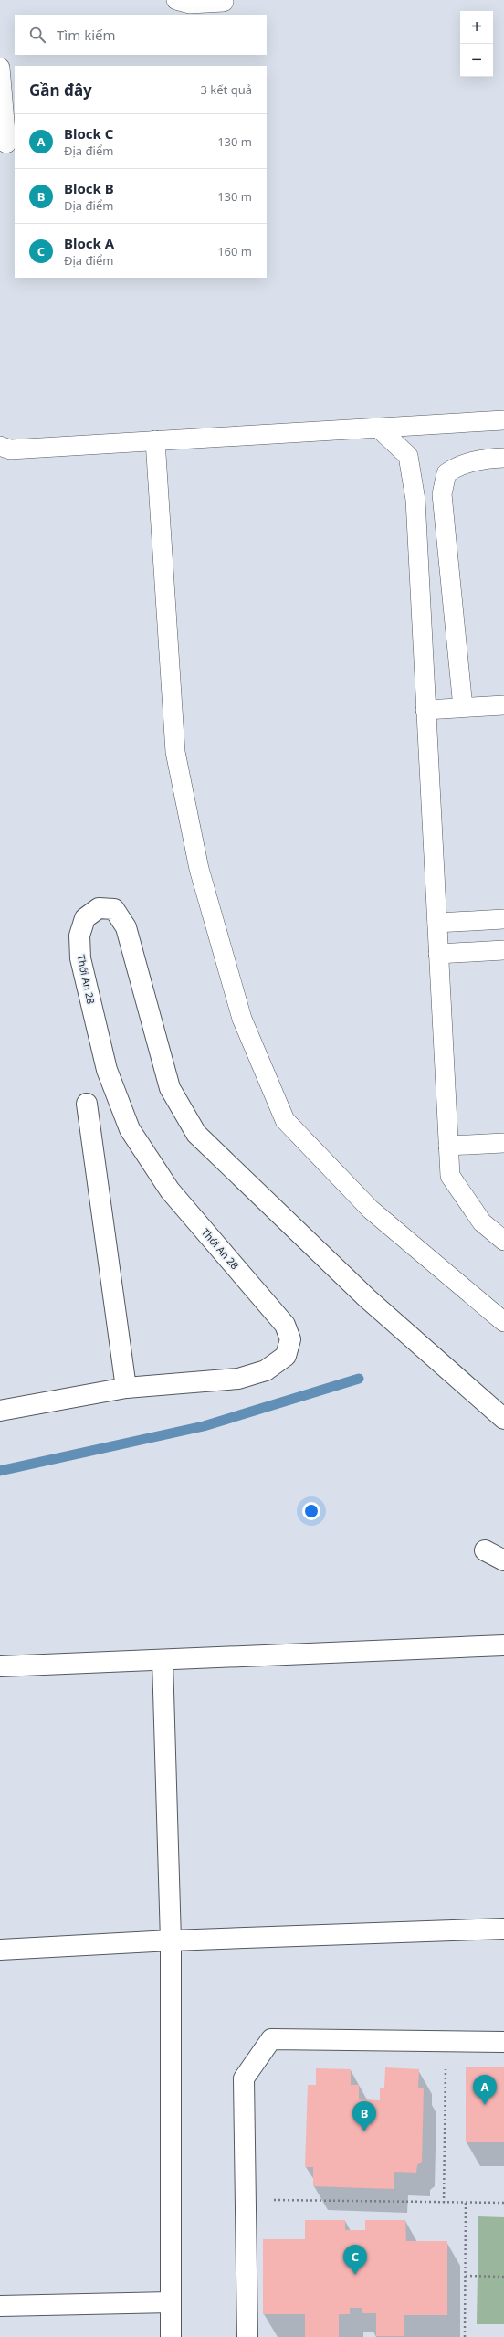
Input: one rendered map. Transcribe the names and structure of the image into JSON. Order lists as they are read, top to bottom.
{
  "streets": {
    "street": ["Thới An 28"]
  },
  "page": {
    "map_buttons": ["+", "−"],
    "search": "Tìm kiếm",
    "heading": ["Gần đây", "3 kết quả"],
    "list": [
      {
        "mark": "A",
        "name": "Block C",
        "note": "Địa điểm",
        "value": "130 m"
      },
      {
        "mark": "B",
        "name": "Block B",
        "note": "Địa điểm",
        "value": "130 m"
      },
      {
        "mark": "C",
        "name": "Block A",
        "note": "Địa điểm",
        "value": "160 m"
      }
    ],
    "pins": ["A", "B", "C"]
  }
}
